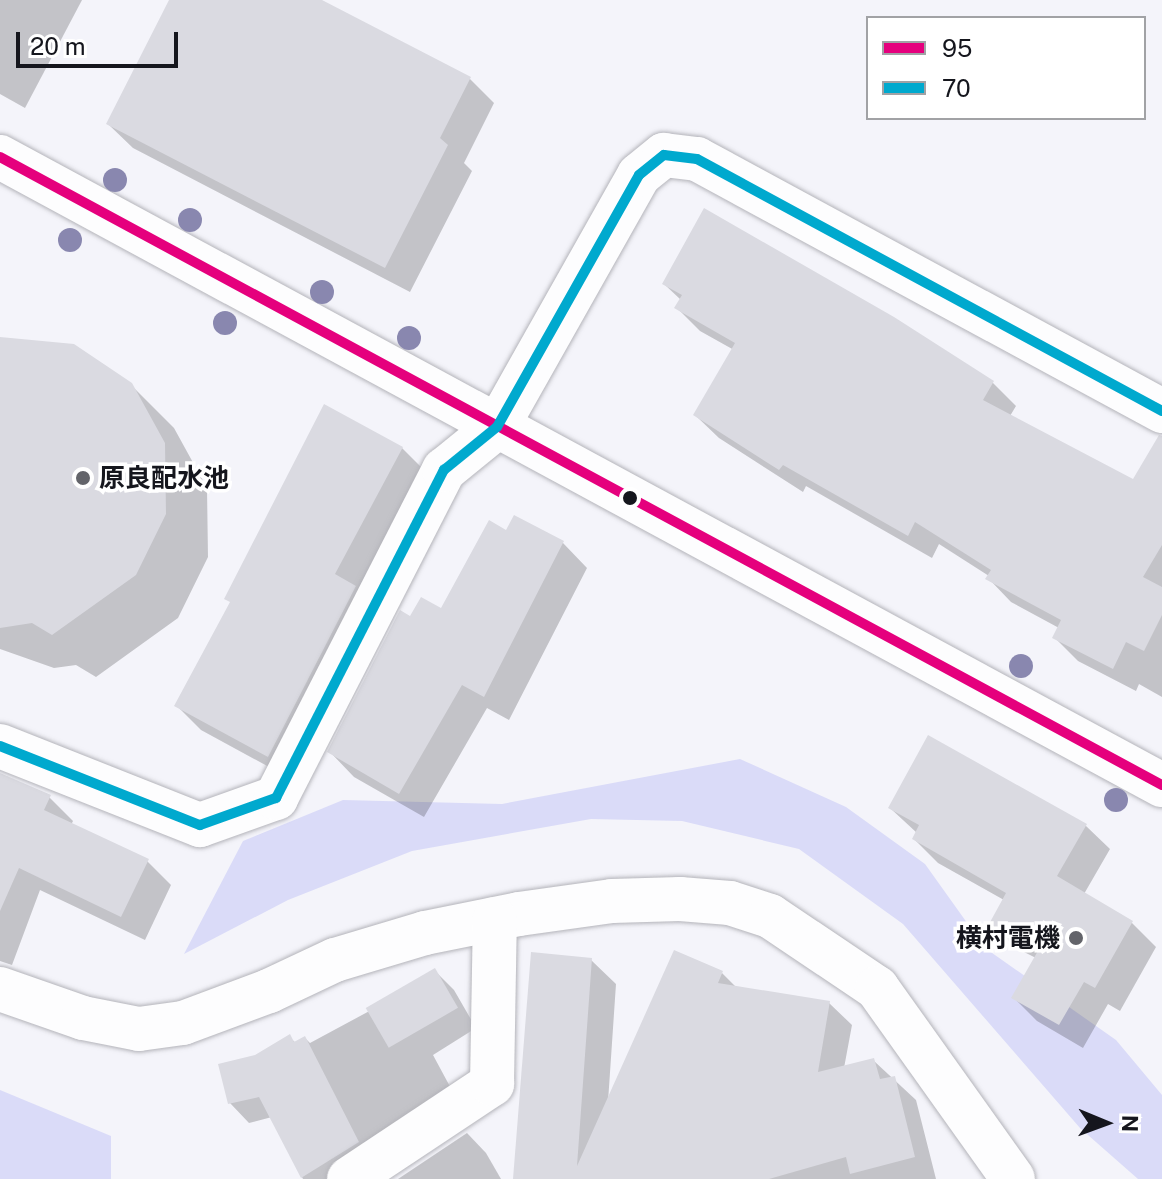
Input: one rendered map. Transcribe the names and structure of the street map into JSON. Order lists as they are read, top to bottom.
{
  "places": ["原良配水池", "横村電機"],
  "lines": ["transit line 70", "transit line 95"],
  "legend": ["95", "70"],
  "scale_bar": "20 m",
  "north": "right"
}
